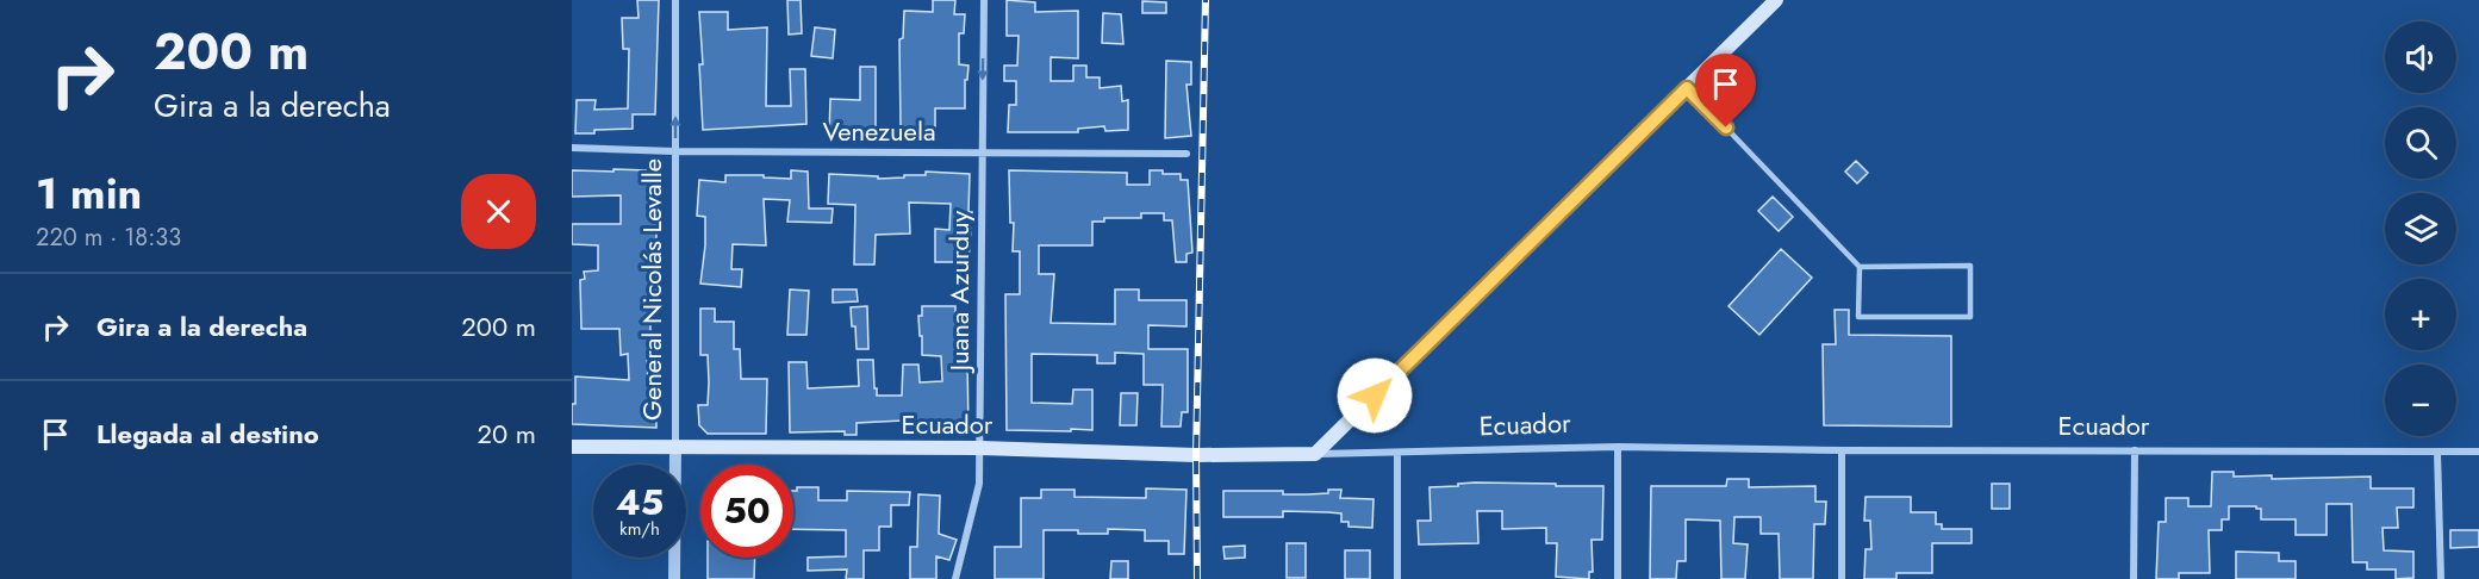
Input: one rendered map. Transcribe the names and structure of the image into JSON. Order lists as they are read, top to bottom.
{
  "streets": {
    "main road": ["Ecuador"],
    "street": ["Venezuela", "General Nicolás Levalle", "Juana Azurduy"]
  },
  "crossings": [
    ["Venezuela", "General Nicolás Levalle"],
    ["Venezuela", "Juana Azurduy"],
    ["General Nicolás Levalle", "Ecuador"],
    ["Juana Azurduy", "Ecuador"]
  ],
  "page": {
    "turn": ["200 m", "Gira a la derecha"],
    "map_buttons": ["+", "−"],
    "heading": ["1 min", "220 m · 18:33"],
    "list": [
      {
        "name": "Gira a la derecha",
        "value": "200 m"
      },
      {
        "name": "Llegada al destino",
        "value": "20 m"
      }
    ],
    "speed": "45 km/h",
    "limit": "50"
  }
}
